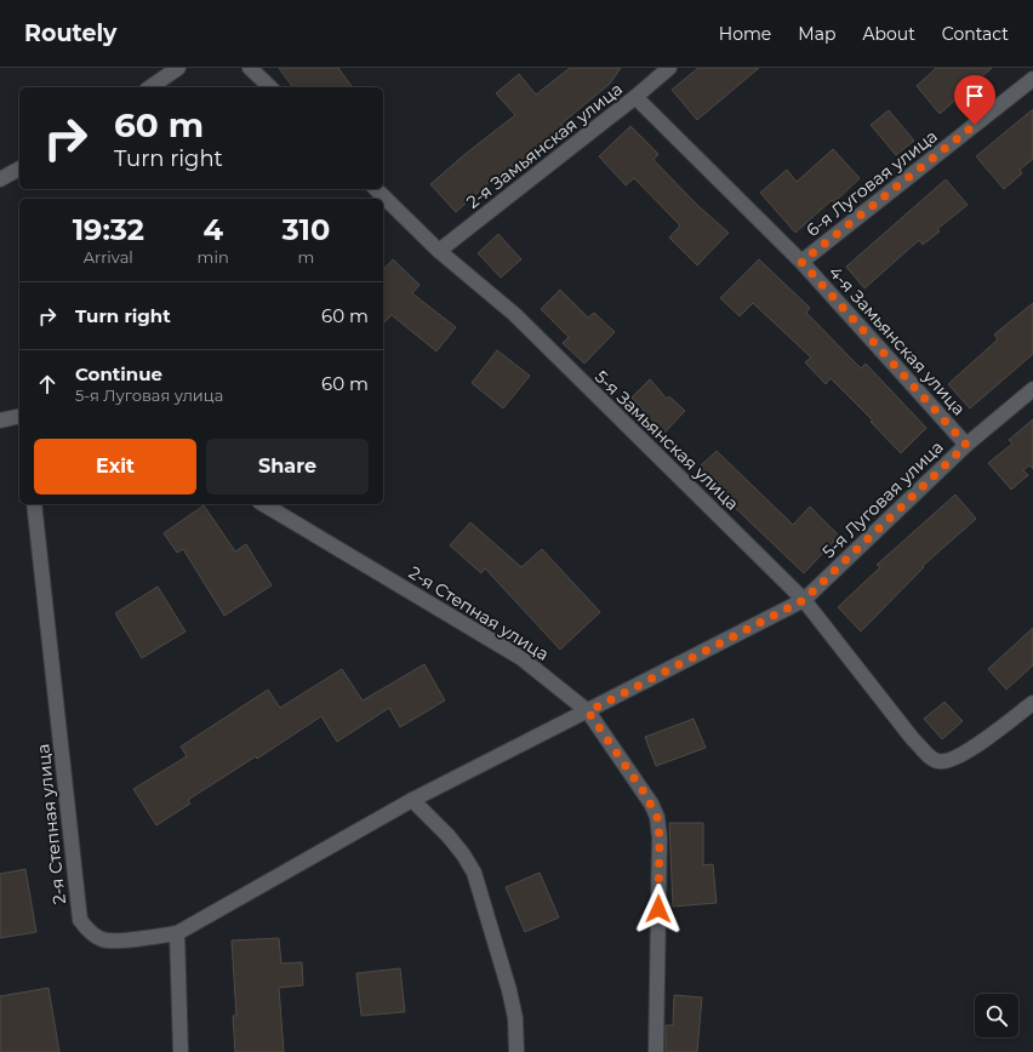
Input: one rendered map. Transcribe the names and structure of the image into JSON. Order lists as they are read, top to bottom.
{
  "streets": {
    "street": [
      "2-я Замьянская улица",
      "6-я Луговая улица",
      "4-я Замьянская улица",
      "5-я Замьянская улица",
      "5-я Луговая улица",
      "2-я Степная улица"
    ]
  },
  "crossings": [
    ["2-я Замьянская улица", "4-я Замьянская улица"],
    ["2-я Замьянская улица", "5-я Замьянская улица"],
    ["6-я Луговая улица", "4-я Замьянская улица"],
    ["4-я Замьянская улица", "5-я Луговая улица"],
    ["5-я Замьянская улица", "5-я Луговая улица"],
    ["5-я Луговая улица", "2-я Степная улица"]
  ],
  "page": {
    "header": "Routely",
    "nav": [
      "Home",
      "Map",
      "About",
      "Contact"
    ],
    "turn": ["60 m", "Turn right"],
    "eta": [
      "19:32",
      "Arrival",
      "4",
      "min",
      "310",
      "m"
    ],
    "list": [
      {
        "name": "Turn right",
        "value": "60 m"
      },
      {
        "name": "Continue",
        "note": "5-я Луговая улица",
        "value": "60 m"
      }
    ],
    "buttons": ["Exit", "Share"]
  }
}
